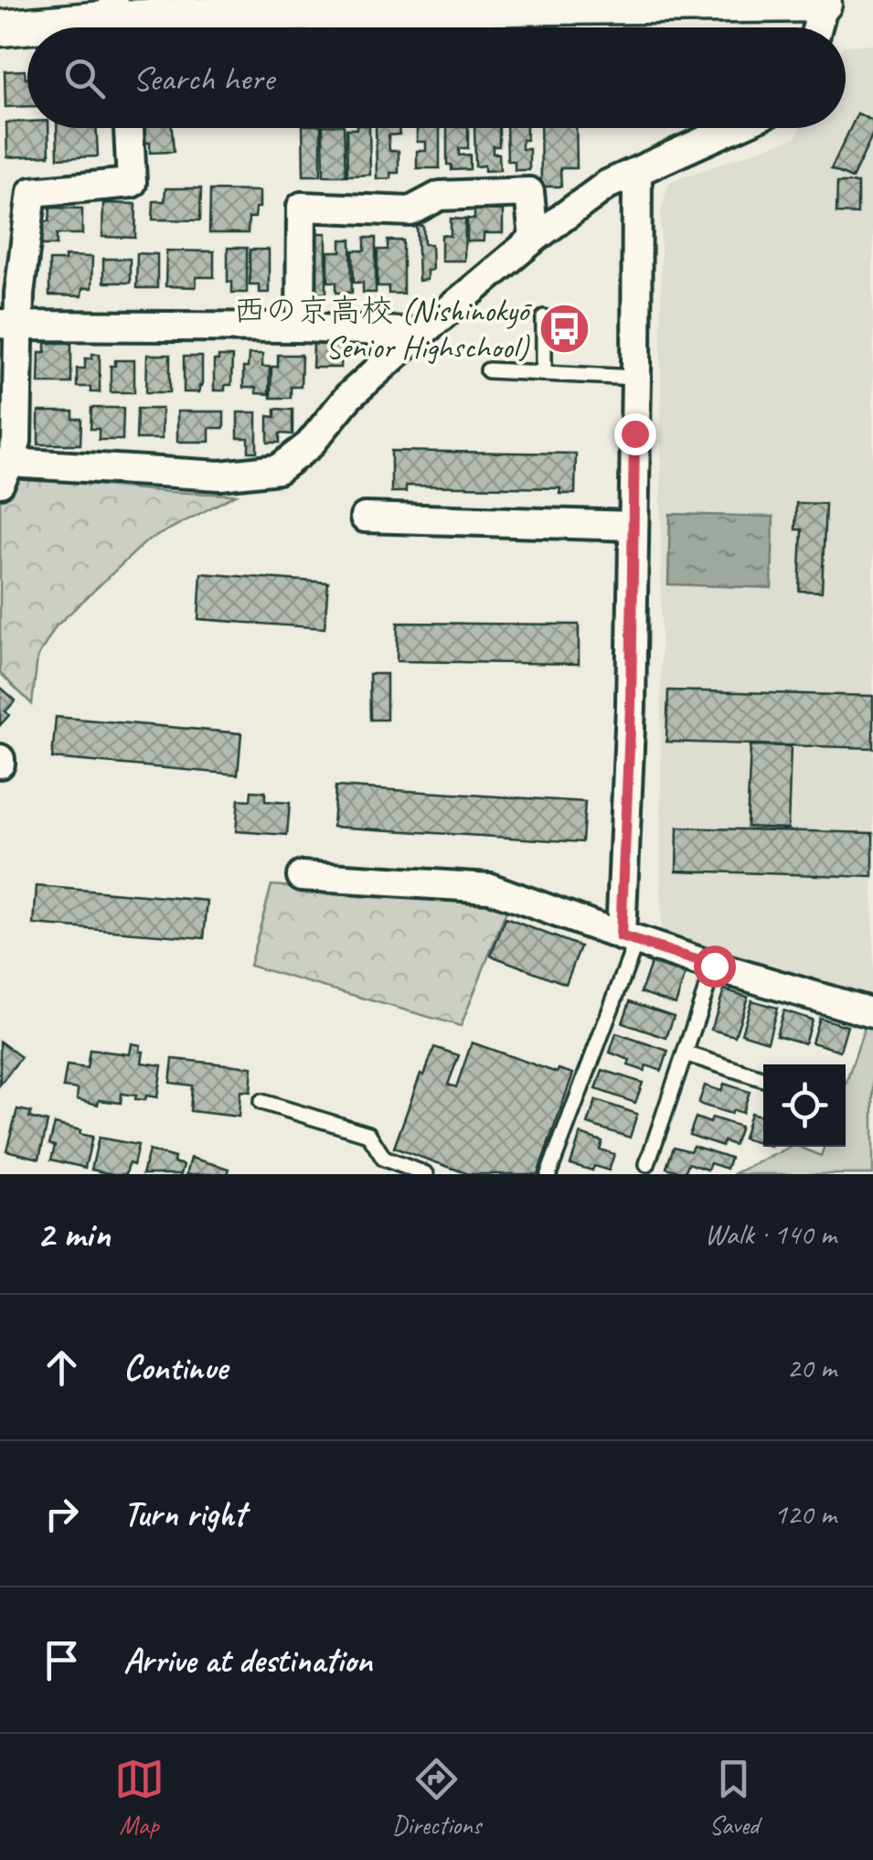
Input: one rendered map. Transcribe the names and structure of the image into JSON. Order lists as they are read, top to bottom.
{
  "places": {
    "bus stop": ["西の京高校 (Nishinokyō Senior Highschool)"]
  },
  "page": {
    "search": "Search here",
    "heading": ["2 min", "Walk · 140 m"],
    "list": [
      ["Continue", "20 m"],
      ["Turn right", "120 m"],
      "Arrive at destination"
    ],
    "nav": ["Map", "Directions", "Saved"]
  }
}
